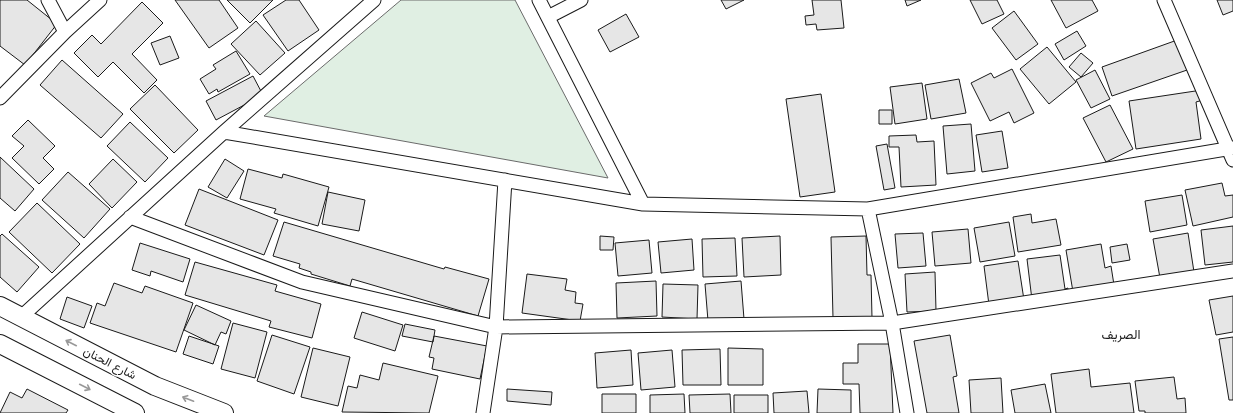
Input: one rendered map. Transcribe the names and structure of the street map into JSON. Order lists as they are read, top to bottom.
{
  "streets": {
    "main road": ["شارع الحنان"]
  },
  "districts": ["الصريف"]
}
